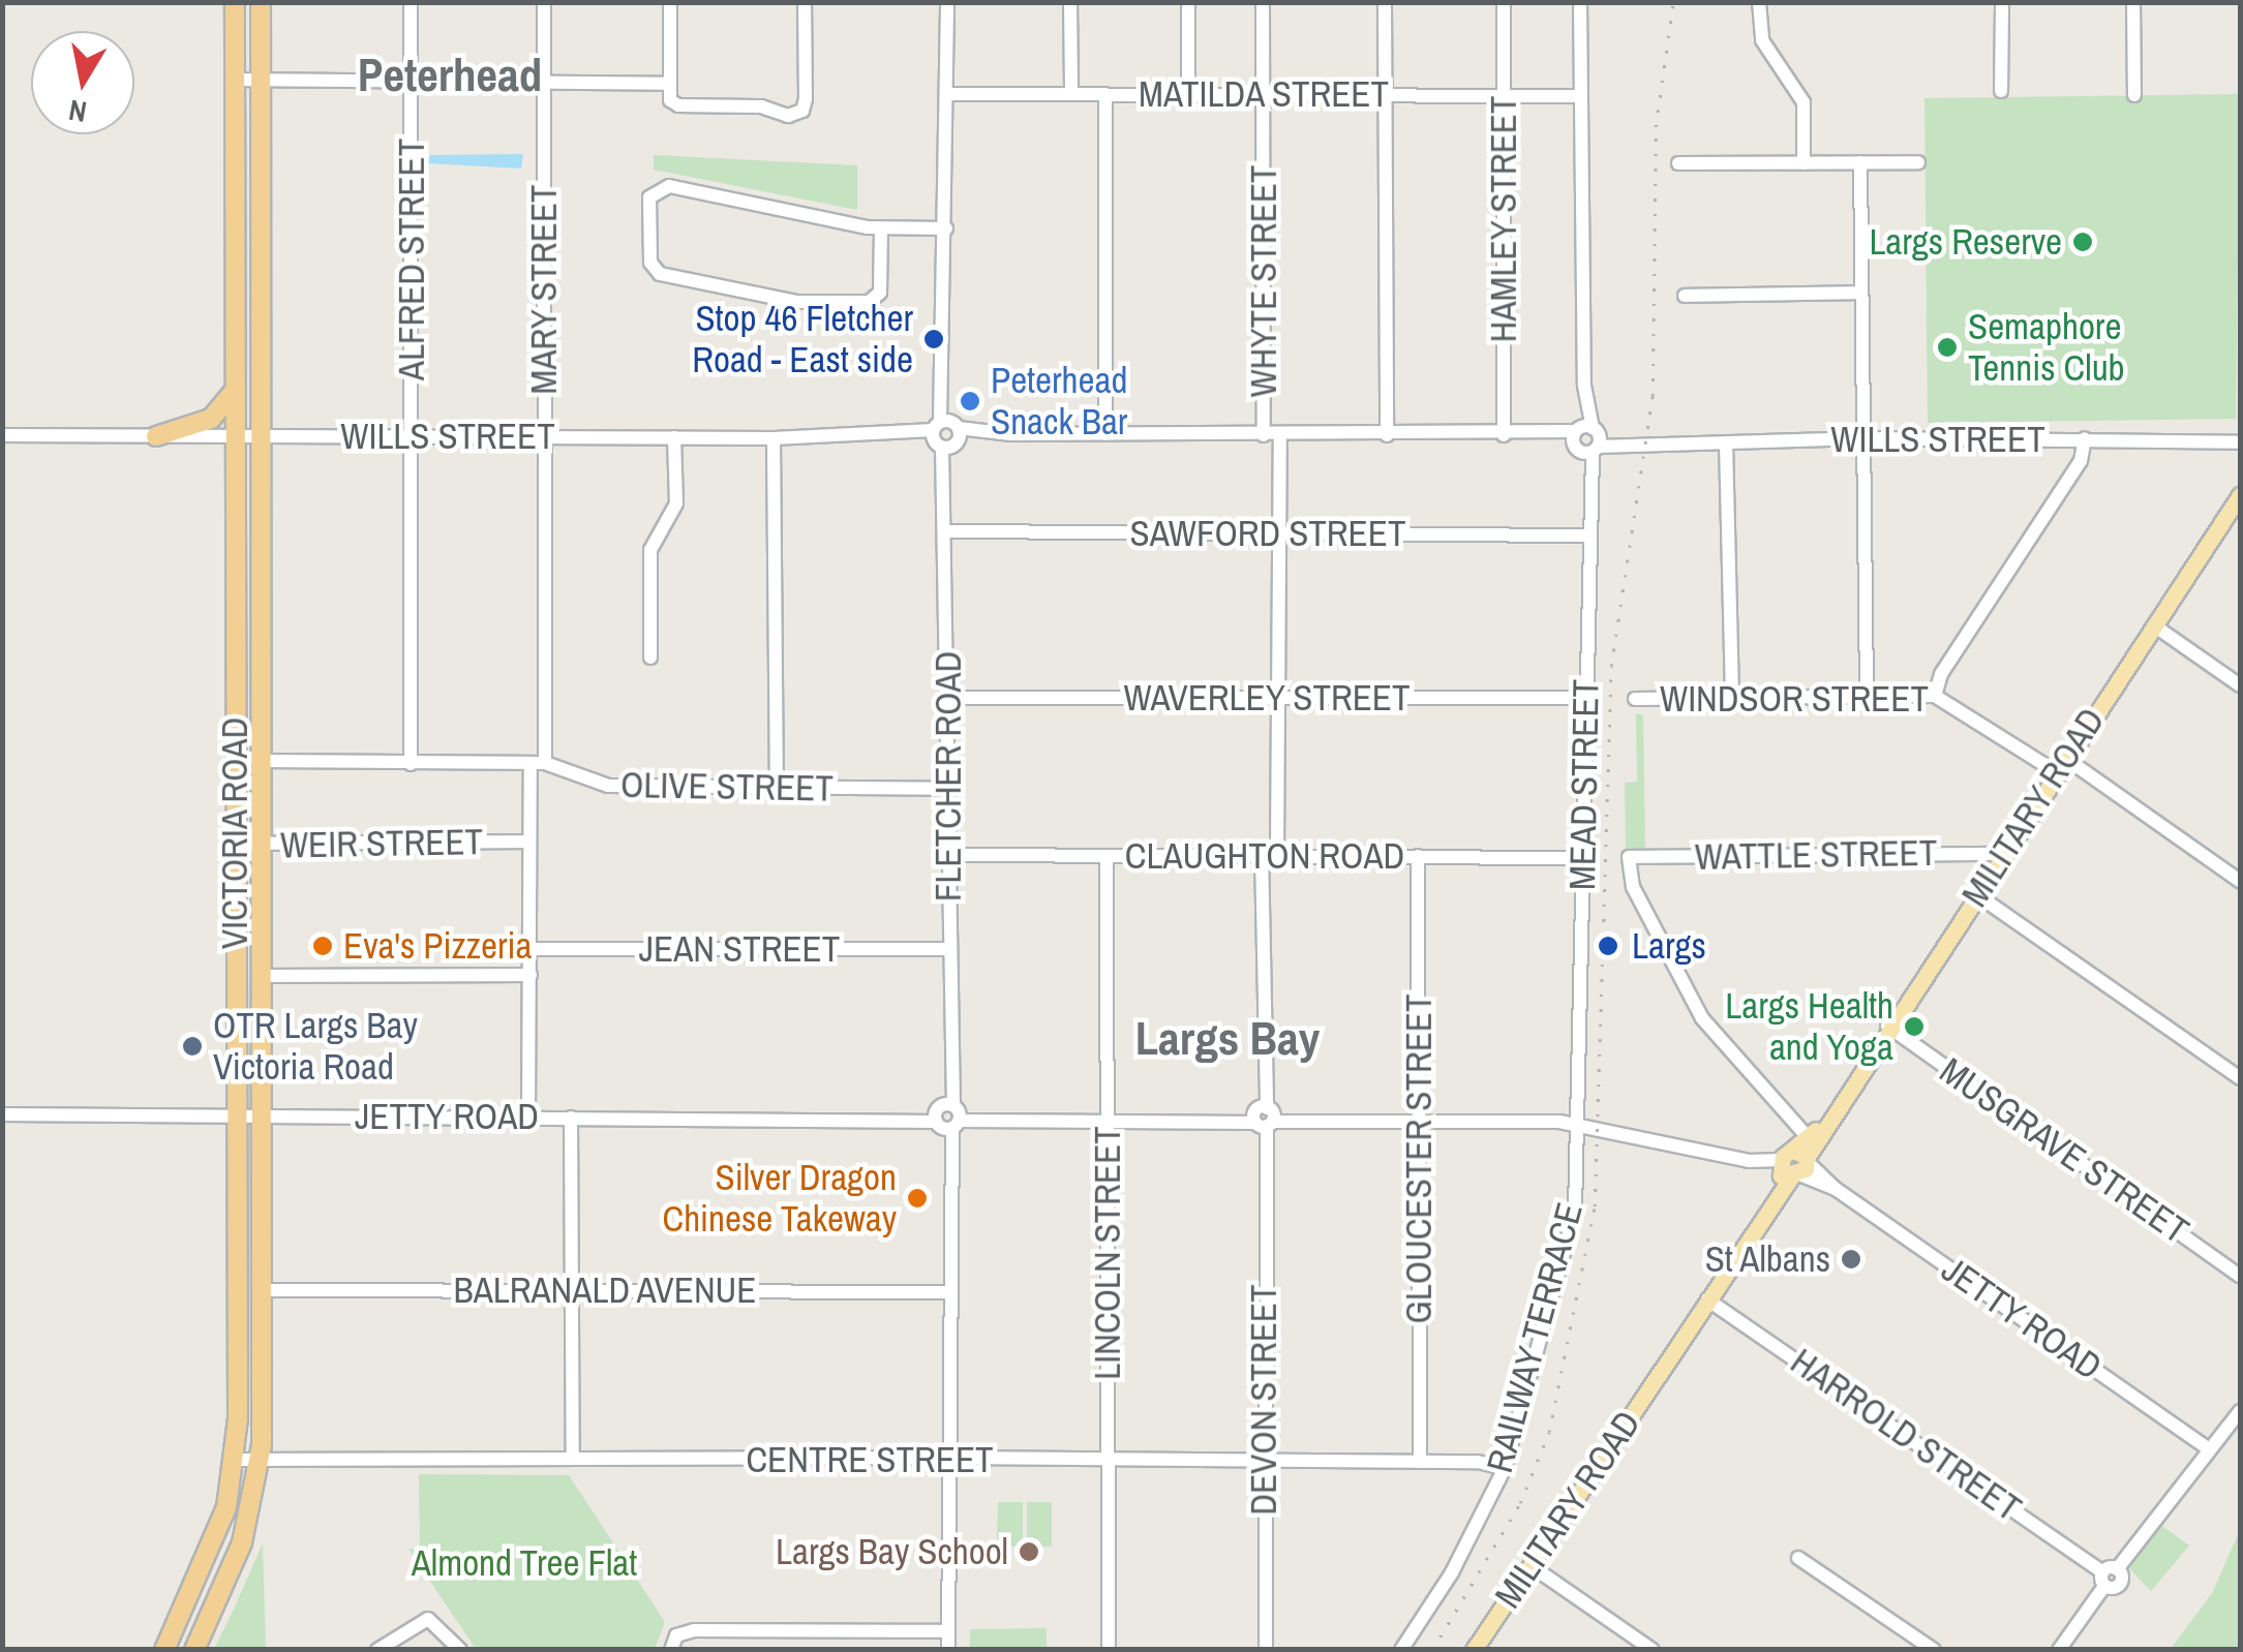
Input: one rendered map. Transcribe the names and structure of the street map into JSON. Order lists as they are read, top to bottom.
{
  "streets": {
    "highway": ["VICTORIA ROAD"],
    "main road": ["MILITARY ROAD"],
    "street": [
      "MATILDA STREET",
      "HAMLEY STREET",
      "ALFRED STREET",
      "WHYTE STREET",
      "MARY STREET",
      "WILLS STREET",
      "SAWFORD STREET",
      "WAVERLEY STREET",
      "WINDSOR STREET",
      "FLETCHER ROAD",
      "MEAD STREET",
      "OLIVE STREET",
      "WEIR STREET",
      "WATTLE STREET",
      "CLAUGHTON ROAD",
      "JEAN STREET",
      "JETTY ROAD",
      "MUSGRAVE STREET",
      "GLOUCESTER STREET",
      "LINCOLN STREET",
      "BALRANALD AVENUE",
      "RAILWAY TERRACE",
      "DEVON STREET",
      "HARROLD STREET",
      "CENTRE STREET"
    ]
  },
  "crossings": [
    ["MATILDA STREET", "HAMLEY STREET"],
    ["MATILDA STREET", "WHYTE STREET"],
    ["MATILDA STREET", "FLETCHER ROAD"],
    ["MATILDA STREET", "MEAD STREET"],
    ["HAMLEY STREET", "WILLS STREET"],
    ["ALFRED STREET", "WILLS STREET"],
    ["ALFRED STREET", "OLIVE STREET"],
    ["WHYTE STREET", "WILLS STREET"],
    ["MARY STREET", "WILLS STREET"],
    ["MARY STREET", "OLIVE STREET"],
    ["MARY STREET", "WEIR STREET"],
    ["MARY STREET", "JEAN STREET"],
    ["MARY STREET", "JETTY ROAD"],
    ["WILLS STREET", "FLETCHER ROAD"],
    ["WILLS STREET", "MEAD STREET"],
    ["WILLS STREET", "VICTORIA ROAD"],
    ["WILLS STREET", "DEVON STREET"],
    ["SAWFORD STREET", "FLETCHER ROAD"],
    ["SAWFORD STREET", "MEAD STREET"],
    ["SAWFORD STREET", "DEVON STREET"],
    ["WAVERLEY STREET", "FLETCHER ROAD"],
    ["WAVERLEY STREET", "MEAD STREET"],
    ["WAVERLEY STREET", "DEVON STREET"],
    ["WINDSOR STREET", "MILITARY ROAD"],
    ["FLETCHER ROAD", "OLIVE STREET"],
    ["FLETCHER ROAD", "CLAUGHTON ROAD"],
    ["FLETCHER ROAD", "JEAN STREET"],
    ["FLETCHER ROAD", "JETTY ROAD"],
    ["FLETCHER ROAD", "BALRANALD AVENUE"],
    ["FLETCHER ROAD", "CENTRE STREET"],
    ["MEAD STREET", "CLAUGHTON ROAD"],
    ["MEAD STREET", "JETTY ROAD"],
    ["MEAD STREET", "RAILWAY TERRACE"],
    ["OLIVE STREET", "VICTORIA ROAD"],
    ["MILITARY ROAD", "WATTLE STREET"],
    ["MILITARY ROAD", "JETTY ROAD"],
    ["MILITARY ROAD", "MUSGRAVE STREET"],
    ["MILITARY ROAD", "HARROLD STREET"],
    ["VICTORIA ROAD", "WEIR STREET"],
    ["VICTORIA ROAD", "JETTY ROAD"],
    ["VICTORIA ROAD", "BALRANALD AVENUE"],
    ["VICTORIA ROAD", "CENTRE STREET"],
    ["CLAUGHTON ROAD", "GLOUCESTER STREET"],
    ["CLAUGHTON ROAD", "LINCOLN STREET"],
    ["CLAUGHTON ROAD", "DEVON STREET"],
    ["JETTY ROAD", "GLOUCESTER STREET"],
    ["JETTY ROAD", "LINCOLN STREET"],
    ["JETTY ROAD", "RAILWAY TERRACE"],
    ["JETTY ROAD", "DEVON STREET"],
    ["GLOUCESTER STREET", "CENTRE STREET"],
    ["LINCOLN STREET", "CENTRE STREET"],
    ["RAILWAY TERRACE", "CENTRE STREET"],
    ["DEVON STREET", "CENTRE STREET"]
  ],
  "districts": ["Peterhead", "Largs Bay"],
  "parks": ["Almond Tree Flat"],
  "places": [
    "Largs Reserve",
    "Stop 46 Fletcher Road - East side",
    "Semaphore Tennis Club",
    "Peterhead Snack Bar",
    "Eva's Pizzeria",
    "Largs",
    "Largs Health and Yoga",
    "OTR Largs Bay Victoria Road",
    "Silver Dragon Chinese Takeway",
    "St Albans",
    "Largs Bay School"
  ],
  "north": "bottom"
}
